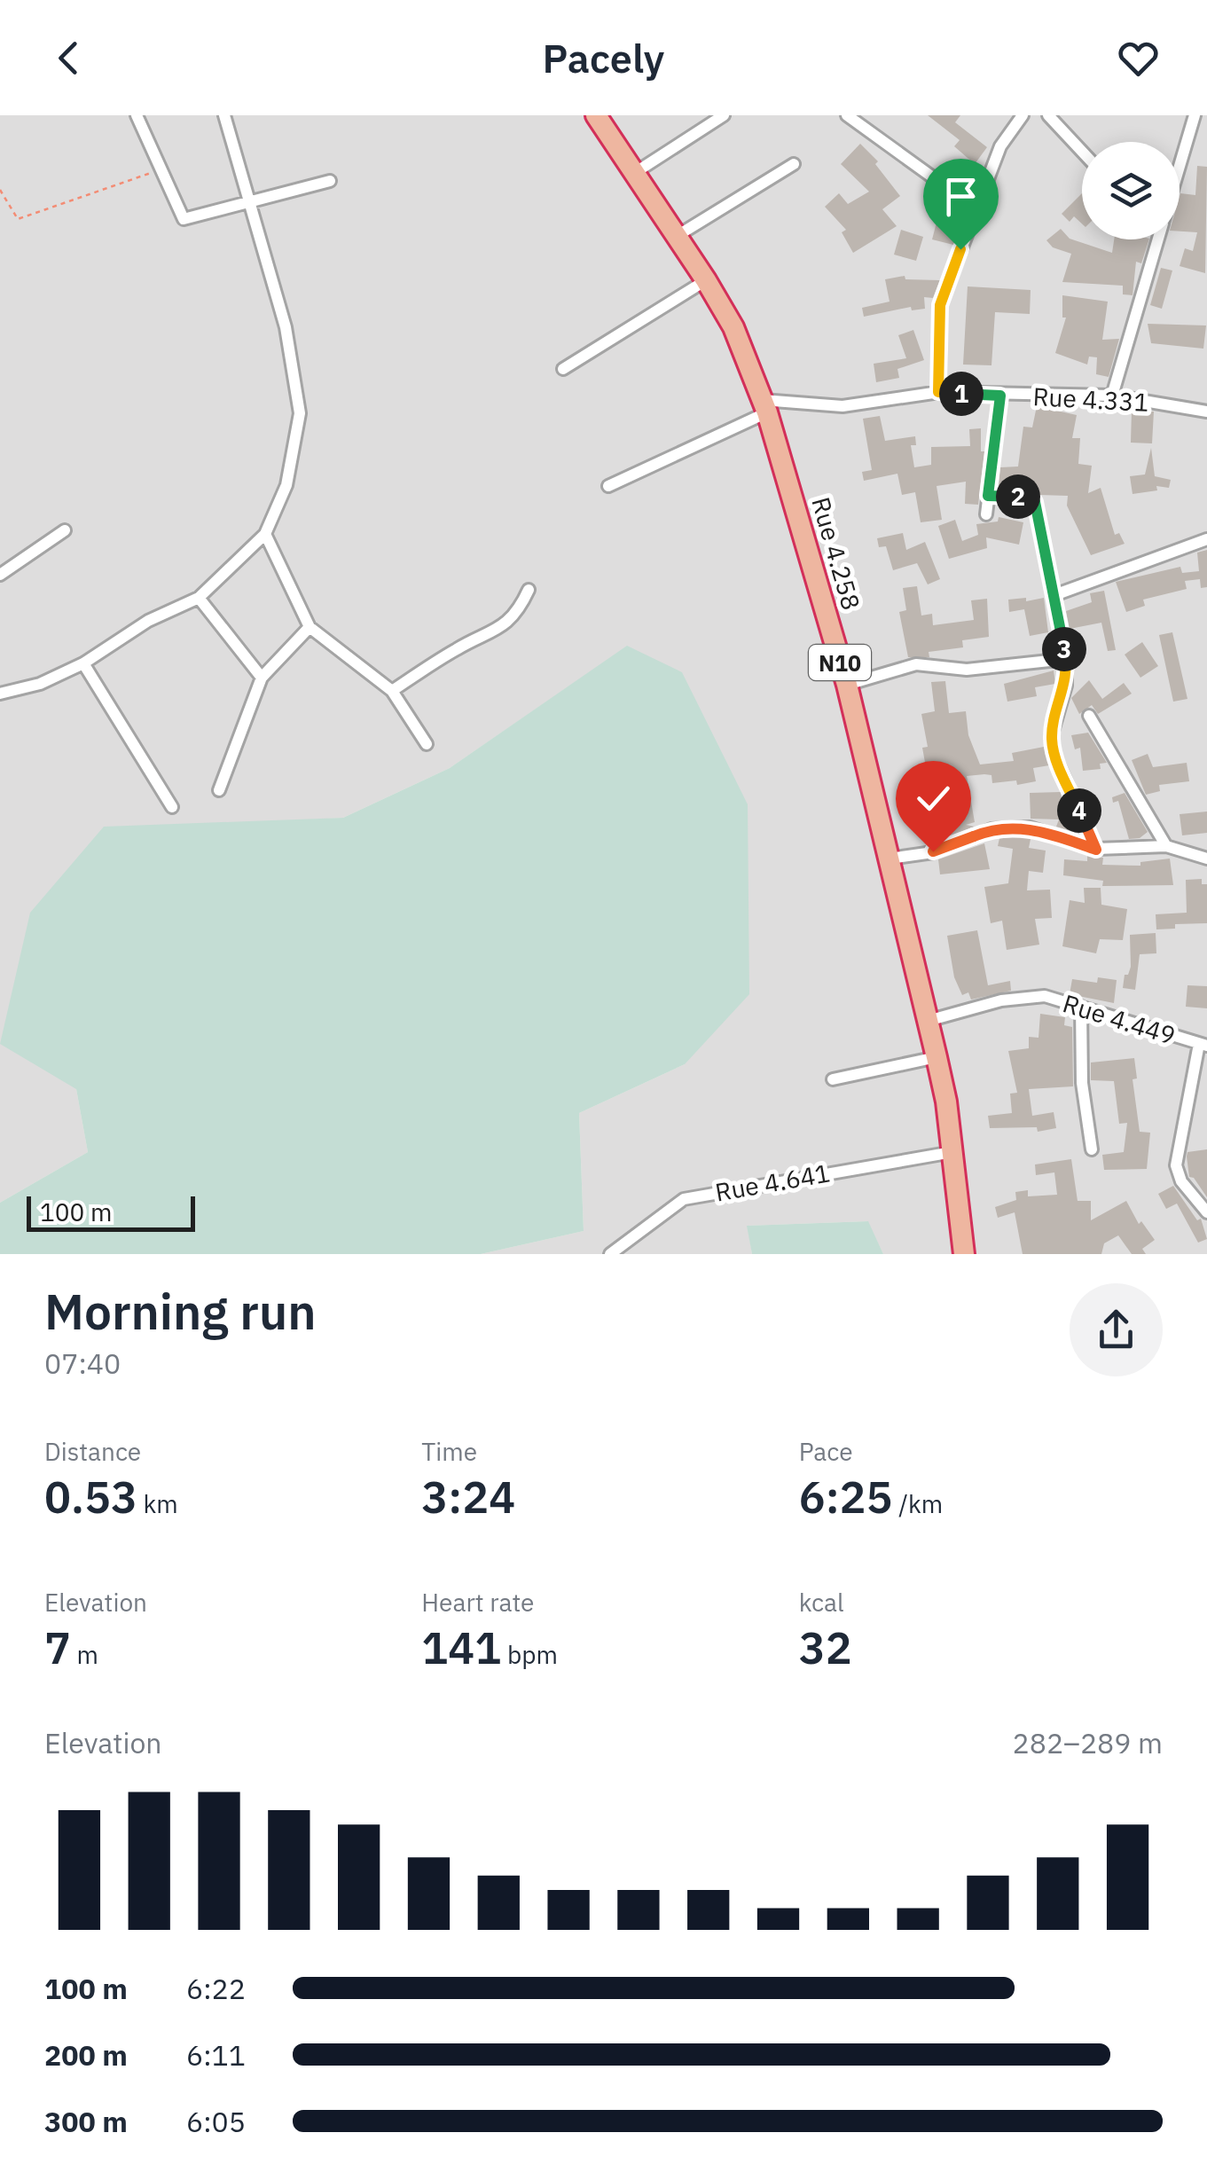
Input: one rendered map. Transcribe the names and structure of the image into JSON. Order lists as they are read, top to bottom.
{
  "streets": {
    "highway": ["Rue 4.258", "N10"],
    "street": ["Rue 4.331", "Rue 4.449", "Rue 4.641"]
  },
  "crossings": [
    ["Rue 4.331", "Rue 4.258"],
    ["Rue 4.258", "Rue 4.449"],
    ["Rue 4.258", "Rue 4.641"]
  ],
  "scale_bar": "100 m",
  "page": {
    "header": "Pacely",
    "pins": [
      "1",
      "2",
      "3",
      "4"
    ],
    "scale": "100 m",
    "heading": ["Morning run", "07:40"],
    "stats": [
      ["Distance", "0.53 km"],
      ["Time", "3:24"],
      ["Pace", "6:25 /km"],
      ["Elevation", "7 m"],
      ["Heart rate", "141 bpm"],
      ["kcal", "32"]
    ],
    "chart": ["Elevation", "282–289 m"],
    "list": [
      {
        "name": "100 m",
        "note": "6:22"
      },
      {
        "name": "200 m",
        "note": "6:11"
      },
      {
        "name": "300 m",
        "note": "6:05"
      }
    ]
  }
}
